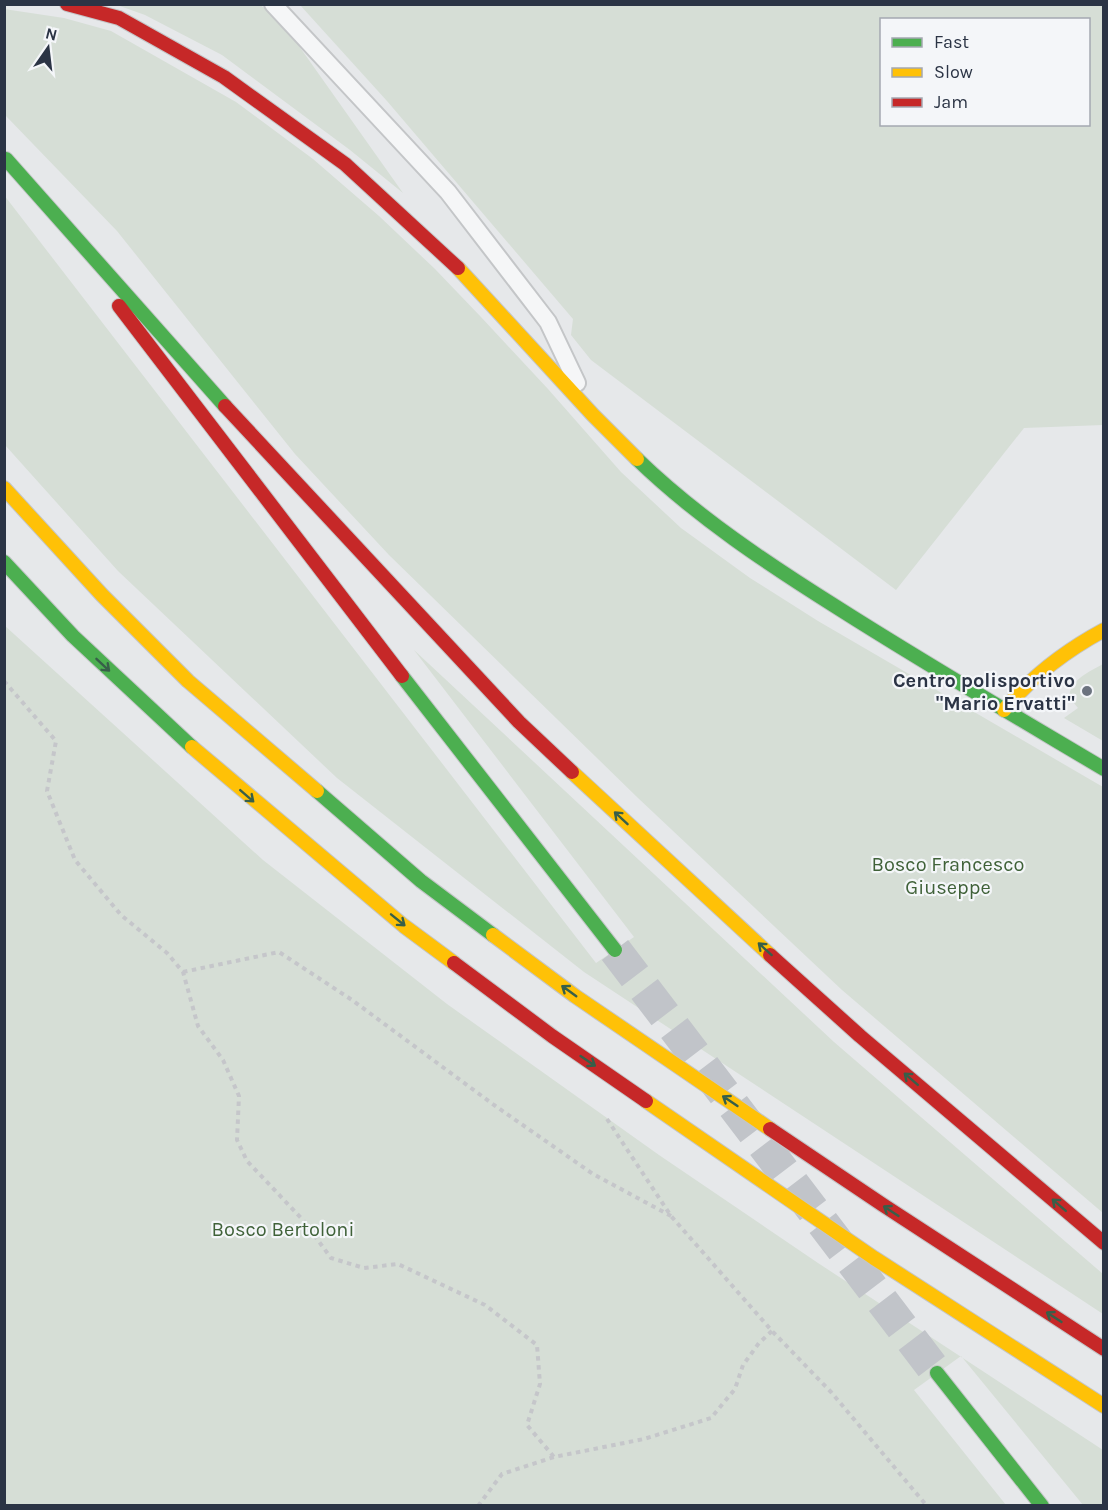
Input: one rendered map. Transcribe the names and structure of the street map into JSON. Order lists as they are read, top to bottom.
{
  "parks": ["Bosco Francesco Giuseppe", "Bosco Bertoloni"],
  "places": ["Centro polisportivo \"Mario Ervatti\""],
  "legend": ["Fast", "Slow", "Jam"],
  "north": "top"
}
